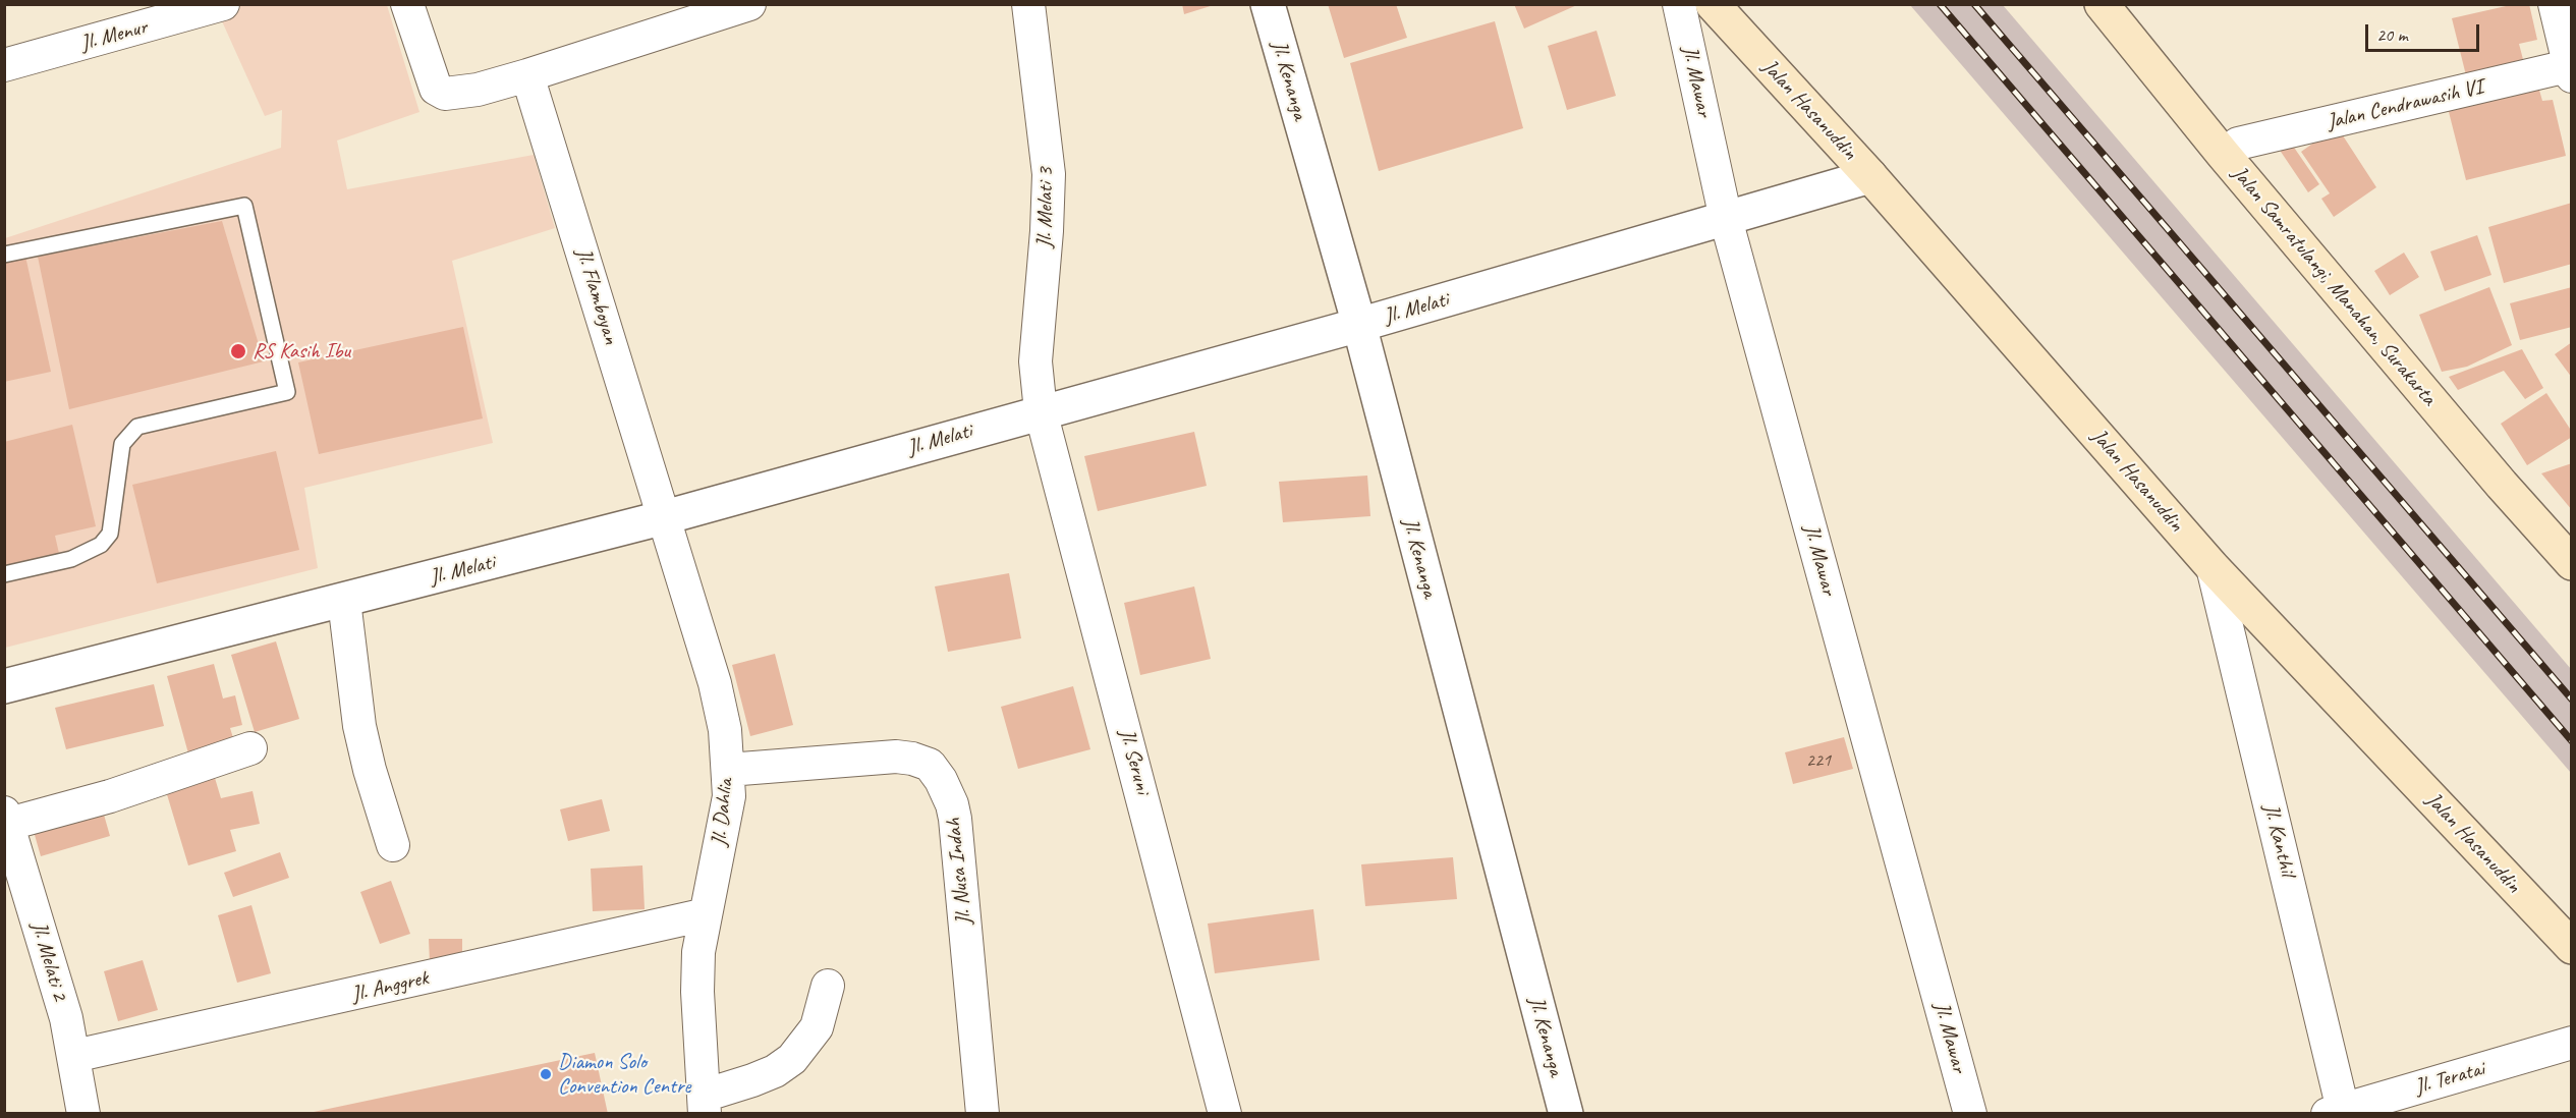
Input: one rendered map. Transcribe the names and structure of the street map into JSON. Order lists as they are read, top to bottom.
{
  "streets": {
    "main road": ["Jalan Hasanuddin", "Jalan Samratulangi, Manahan, Surakarta"],
    "street": [
      "Jl. Menur",
      "Jl. Kenanga",
      "Jl. Mawar",
      "Jalan Cendrawasih VI",
      "Jl. Melati 3",
      "Jl. Flamboyan",
      "Jl. Melati",
      "Jl. Seruni",
      "Jl. Dahlia",
      "Jl. Kanthil",
      "Jl. Nusa Indah",
      "Jl. Melati 2",
      "Jl. Anggrek",
      "Jl. Teratai"
    ]
  },
  "crossings": [
    ["Jl. Kenanga", "Jl. Melati"],
    ["Jl. Mawar", "Jl. Melati"],
    ["Jalan Hasanuddin", "Jl. Melati"],
    ["Jalan Hasanuddin", "Jl. Kanthil"],
    ["Jl. Melati 3", "Jl. Melati"],
    ["Jl. Melati 3", "Jl. Seruni"],
    ["Jl. Flamboyan", "Jl. Melati"],
    ["Jl. Flamboyan", "Jl. Dahlia"],
    ["Jl. Melati", "Jl. Seruni"],
    ["Jl. Melati", "Jl. Dahlia"],
    ["Jl. Dahlia", "Jl. Nusa Indah"],
    ["Jl. Dahlia", "Jl. Anggrek"],
    ["Jl. Kanthil", "Jl. Teratai"],
    ["Jl. Melati 2", "Jl. Anggrek"]
  ],
  "places": ["RS Kasih Ibu", "Diamon Solo Convention Centre"],
  "house_numbers": ["221"],
  "scale_bar": "20 m"
}
